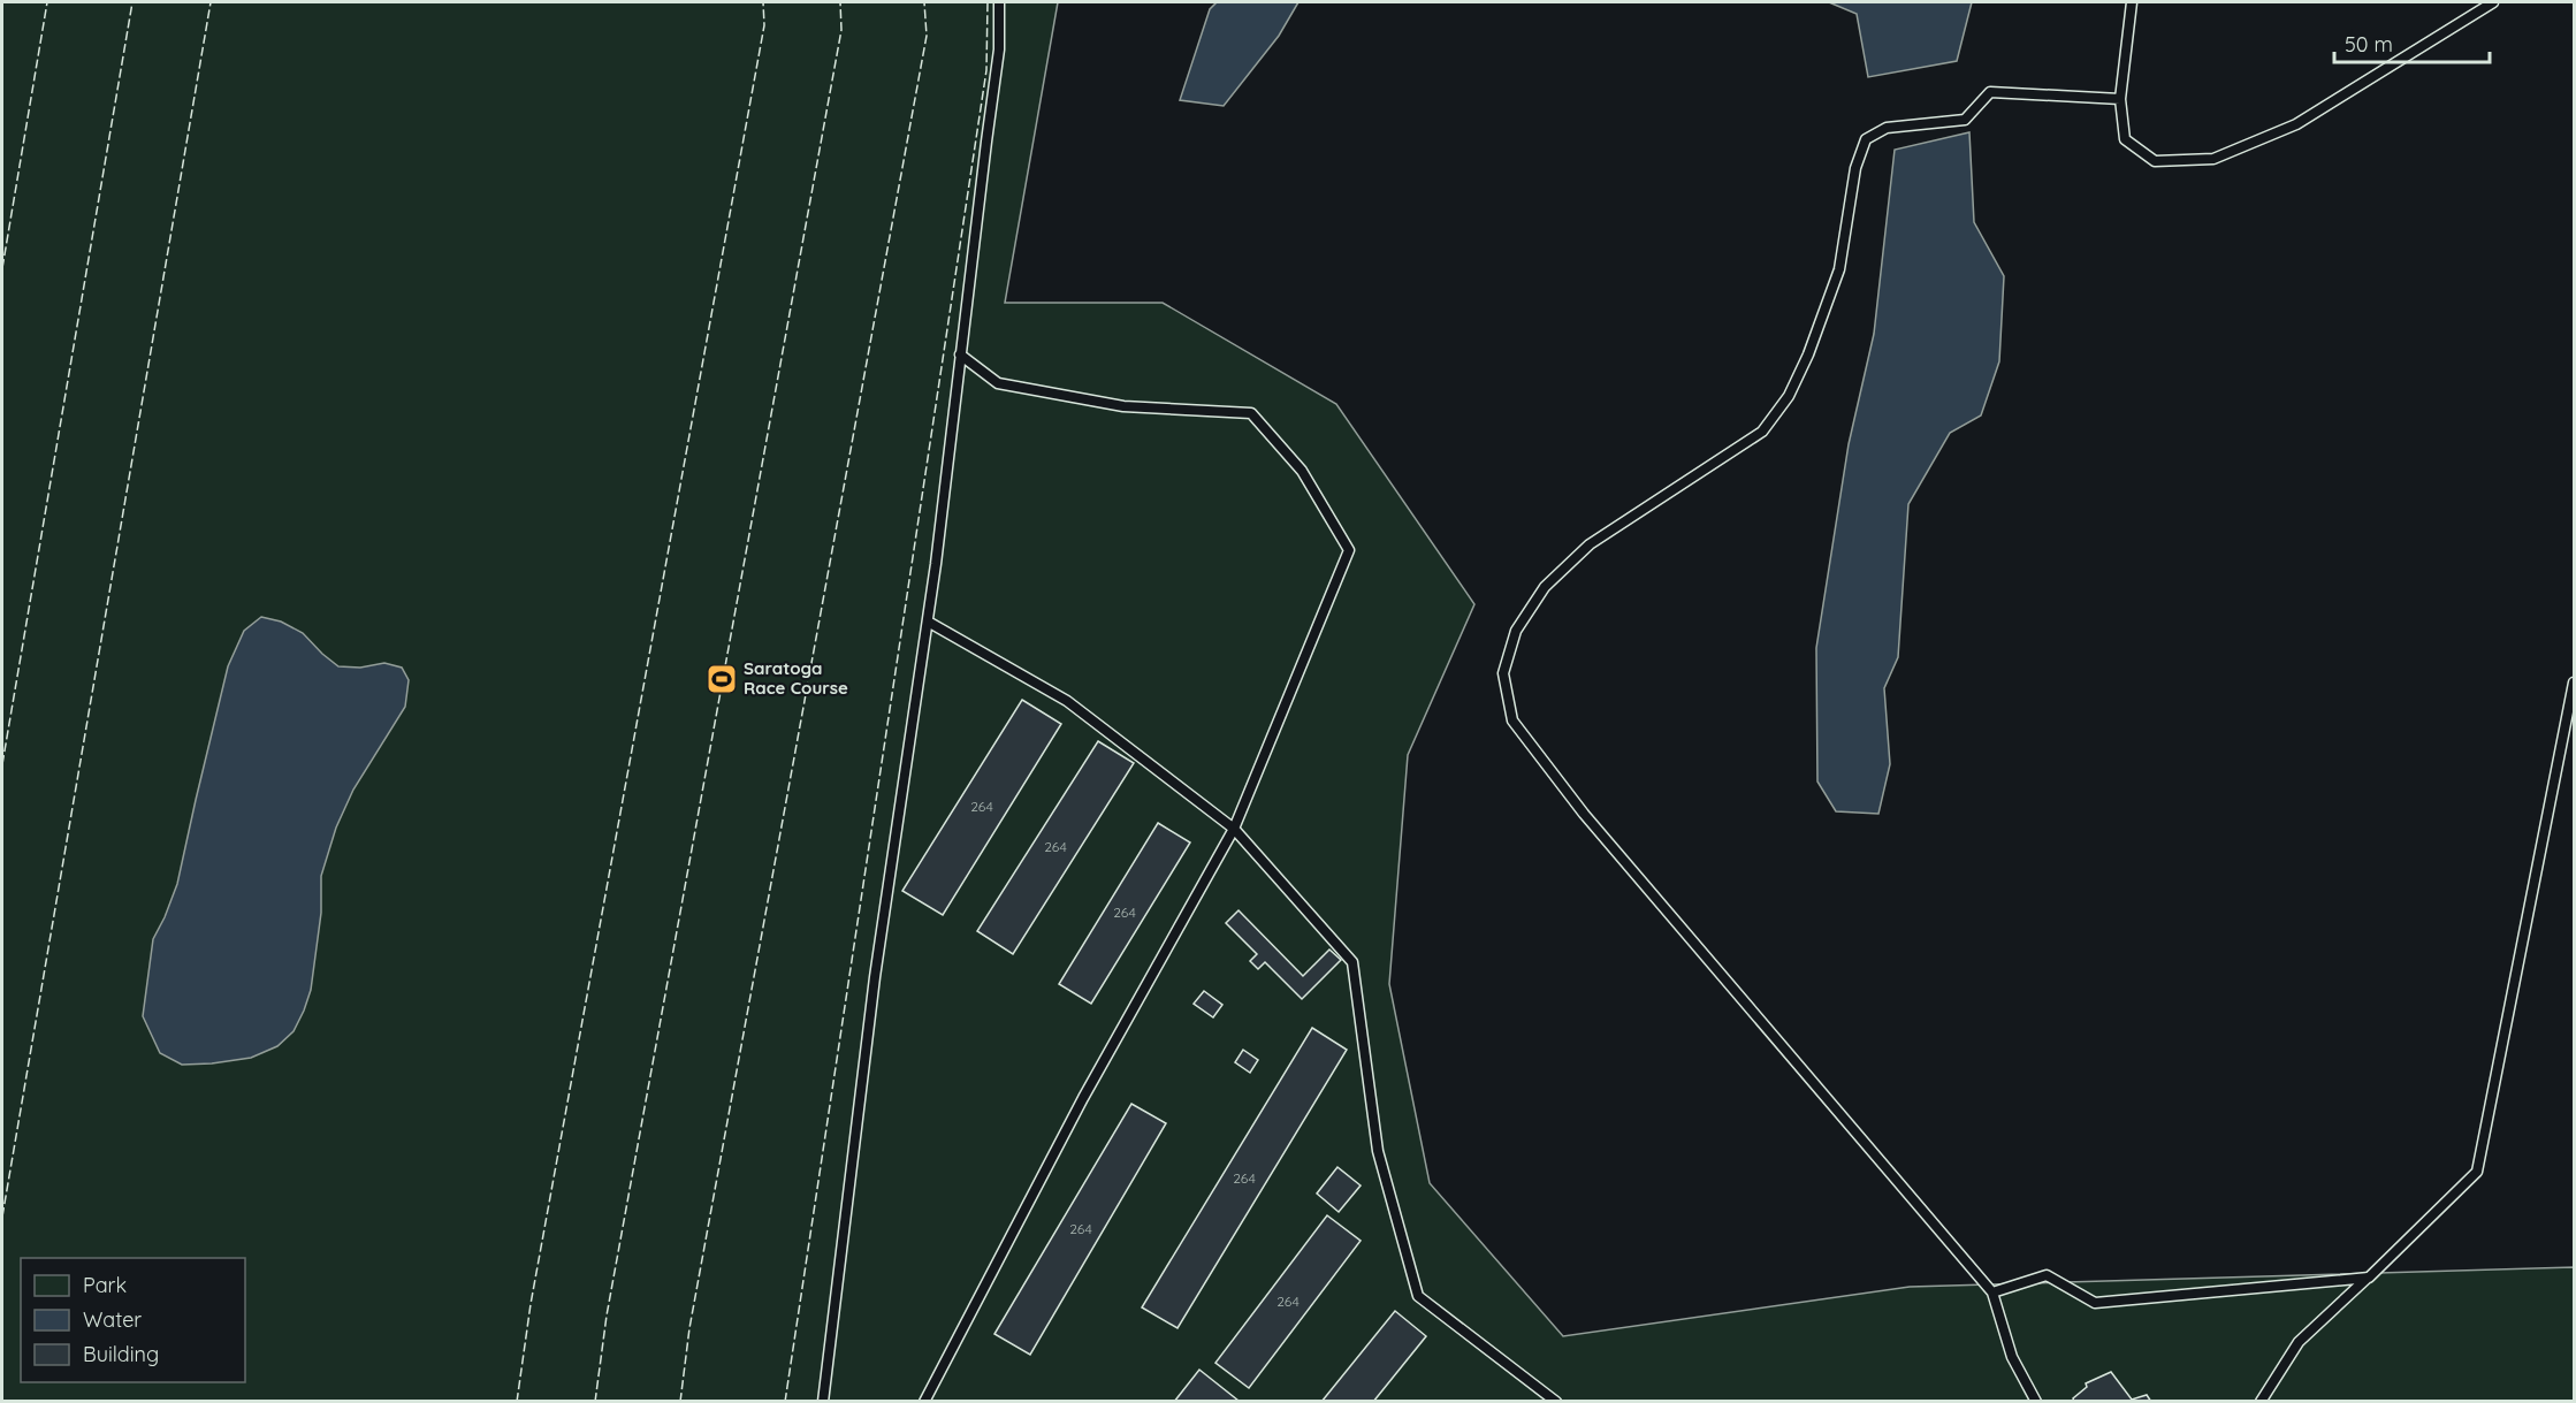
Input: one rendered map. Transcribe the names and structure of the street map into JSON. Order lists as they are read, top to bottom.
{
  "places": {
    "sports": ["Saratoga Race Course"]
  },
  "house_numbers": [
    "264",
    "264",
    "264",
    "264",
    "264",
    "264"
  ],
  "legend": ["Park", "Water", "Building"],
  "scale_bar": "50 m"
}
